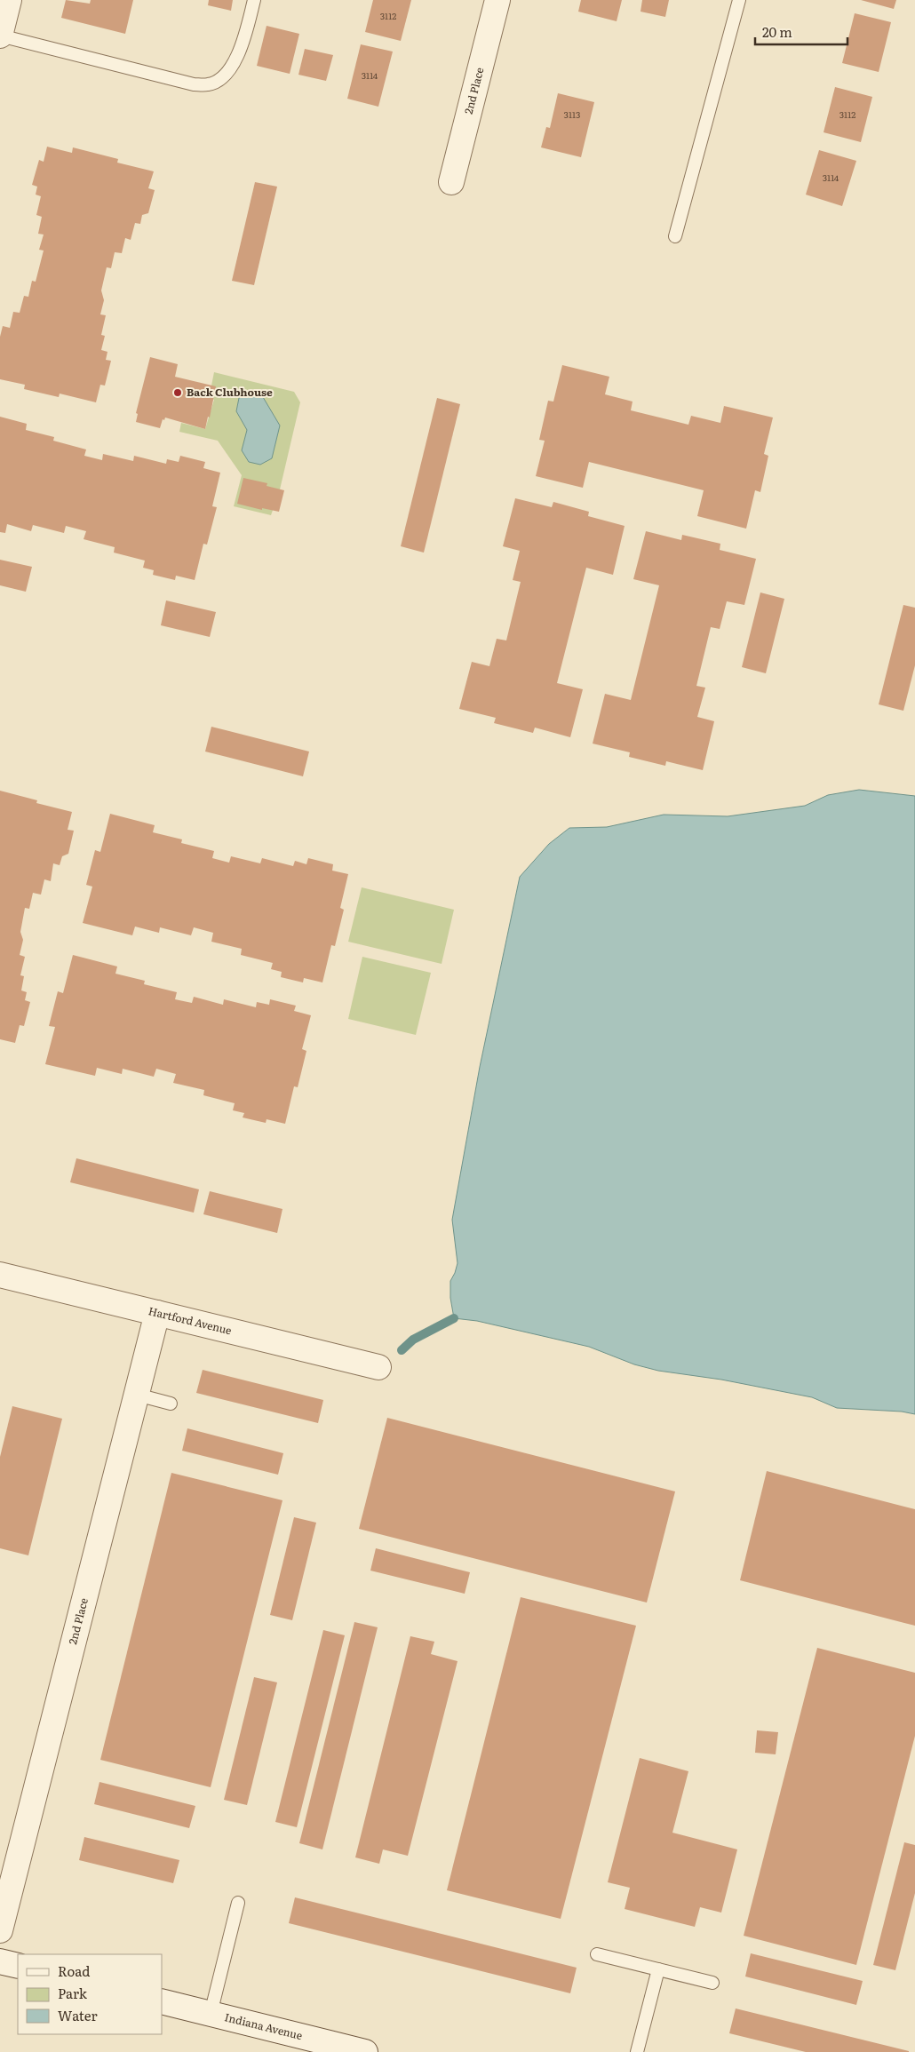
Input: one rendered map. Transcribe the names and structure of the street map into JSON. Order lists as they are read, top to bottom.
{
  "streets": {
    "street": ["2nd Place", "Hartford Avenue", "Indiana Avenue"]
  },
  "crossings": [
    ["2nd Place", "Hartford Avenue"]
  ],
  "places": ["Back Clubhouse"],
  "house_numbers": [
    "3112",
    "3114",
    "3113",
    "3112",
    "3114"
  ],
  "legend": ["Road", "Park", "Water"],
  "scale_bar": "20 m"
}
